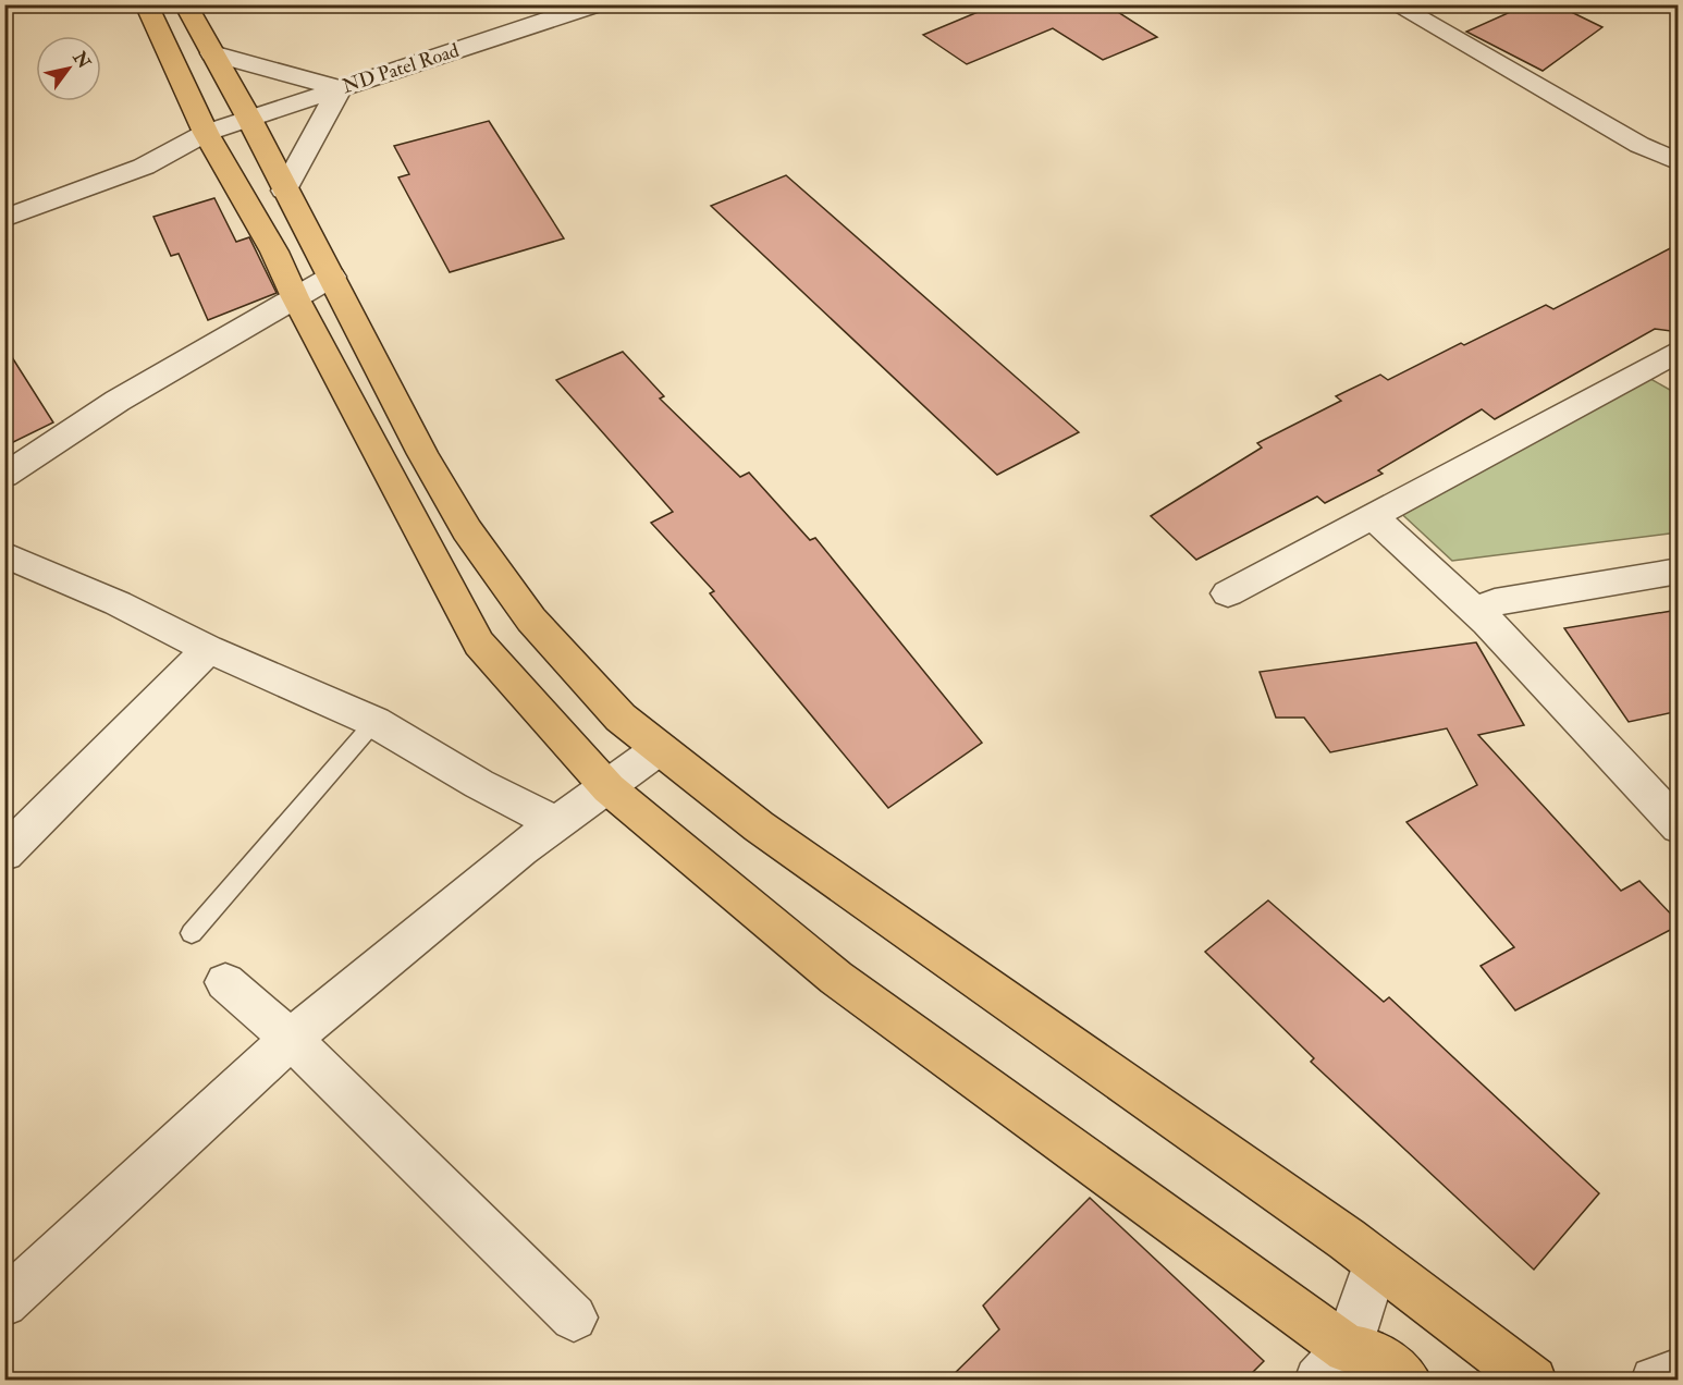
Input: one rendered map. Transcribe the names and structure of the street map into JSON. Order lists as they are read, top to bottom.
{
  "streets": {
    "street": ["ND Patel Road"]
  },
  "north": "top right"
}
